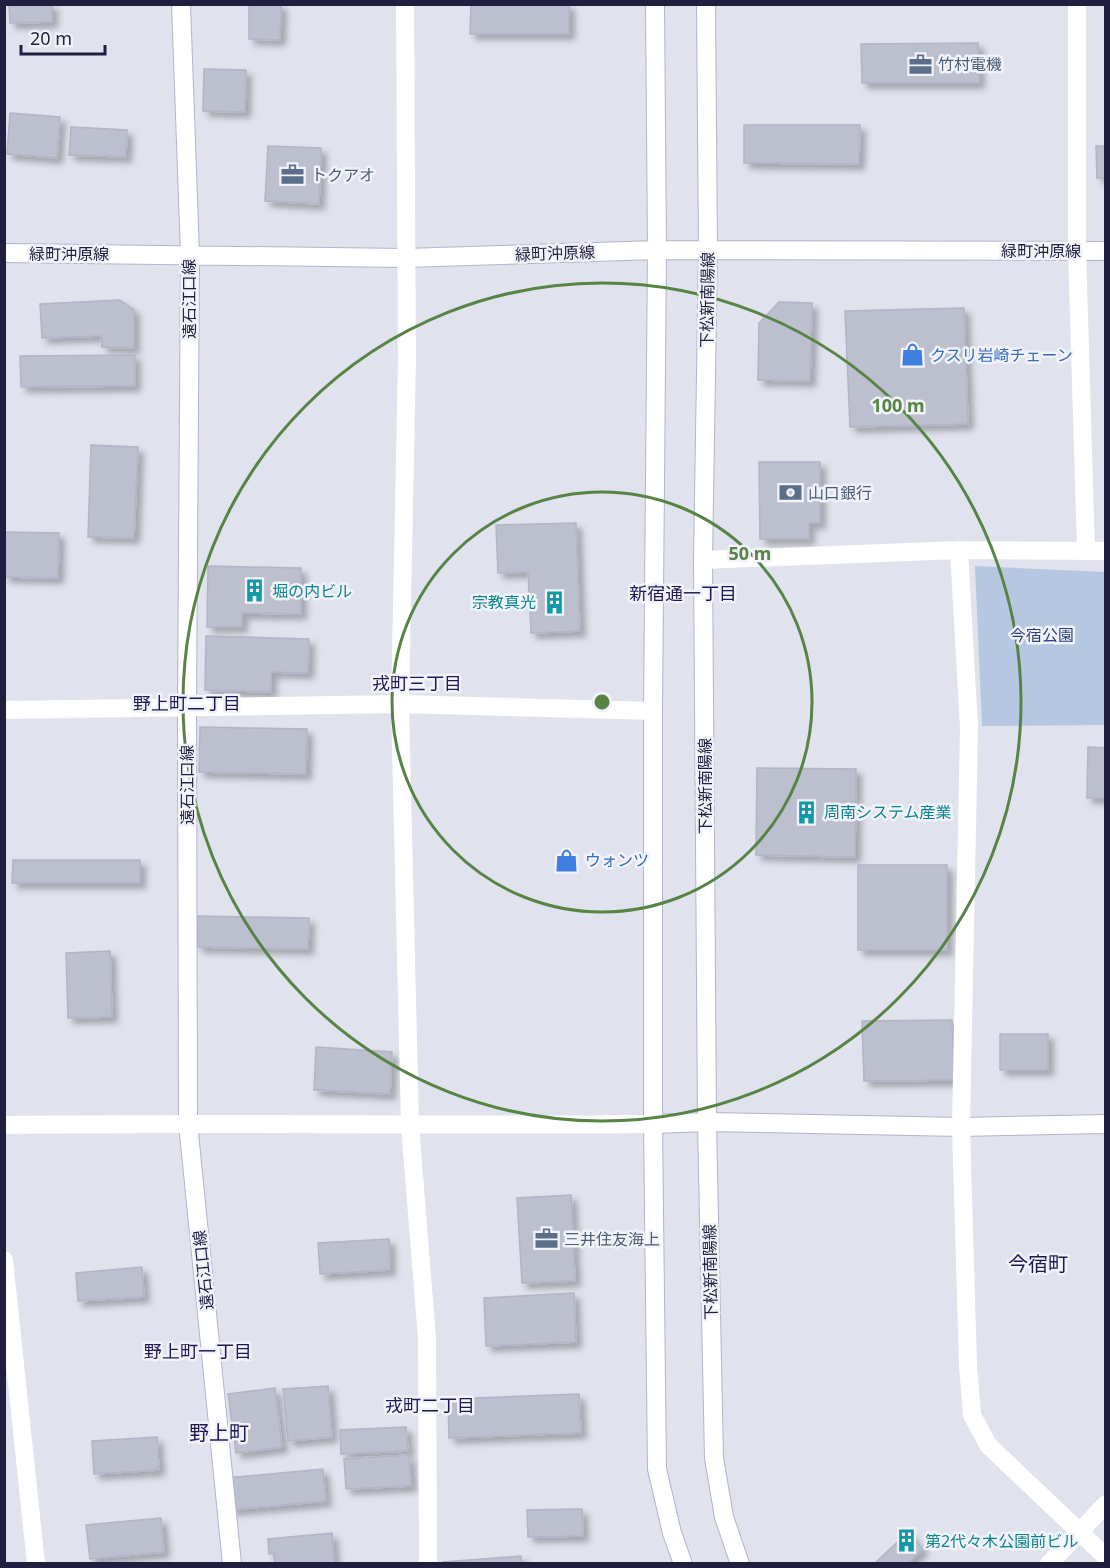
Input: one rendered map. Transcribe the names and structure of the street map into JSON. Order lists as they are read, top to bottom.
{
  "streets": {
    "street": ["緑町沖原線", "遠石江口線", "下松新南陽線"]
  },
  "crossings": [
    ["緑町沖原線", "遠石江口線"],
    ["緑町沖原線", "下松新南陽線"]
  ],
  "districts": [
    "新宿通一丁目",
    "戎町三丁目",
    "野上町二丁目",
    "今宿町",
    "野上町一丁目",
    "戎町二丁目",
    "野上町"
  ],
  "parks": ["今宿公園"],
  "places": {
    "office": ["竹村電機", "トクアオ", "三井住友海上"],
    "shop": ["クスリ岩崎チェーン", "ウォンツ"],
    "bank": ["山口銀行"],
    "building": [
      "堀の内ビル",
      "宗教真光",
      "周南システム産業",
      "第2代々木公園前ビル"
    ]
  },
  "scale_bar": "20 m",
  "rings": ["100 m", "50 m"]
}
